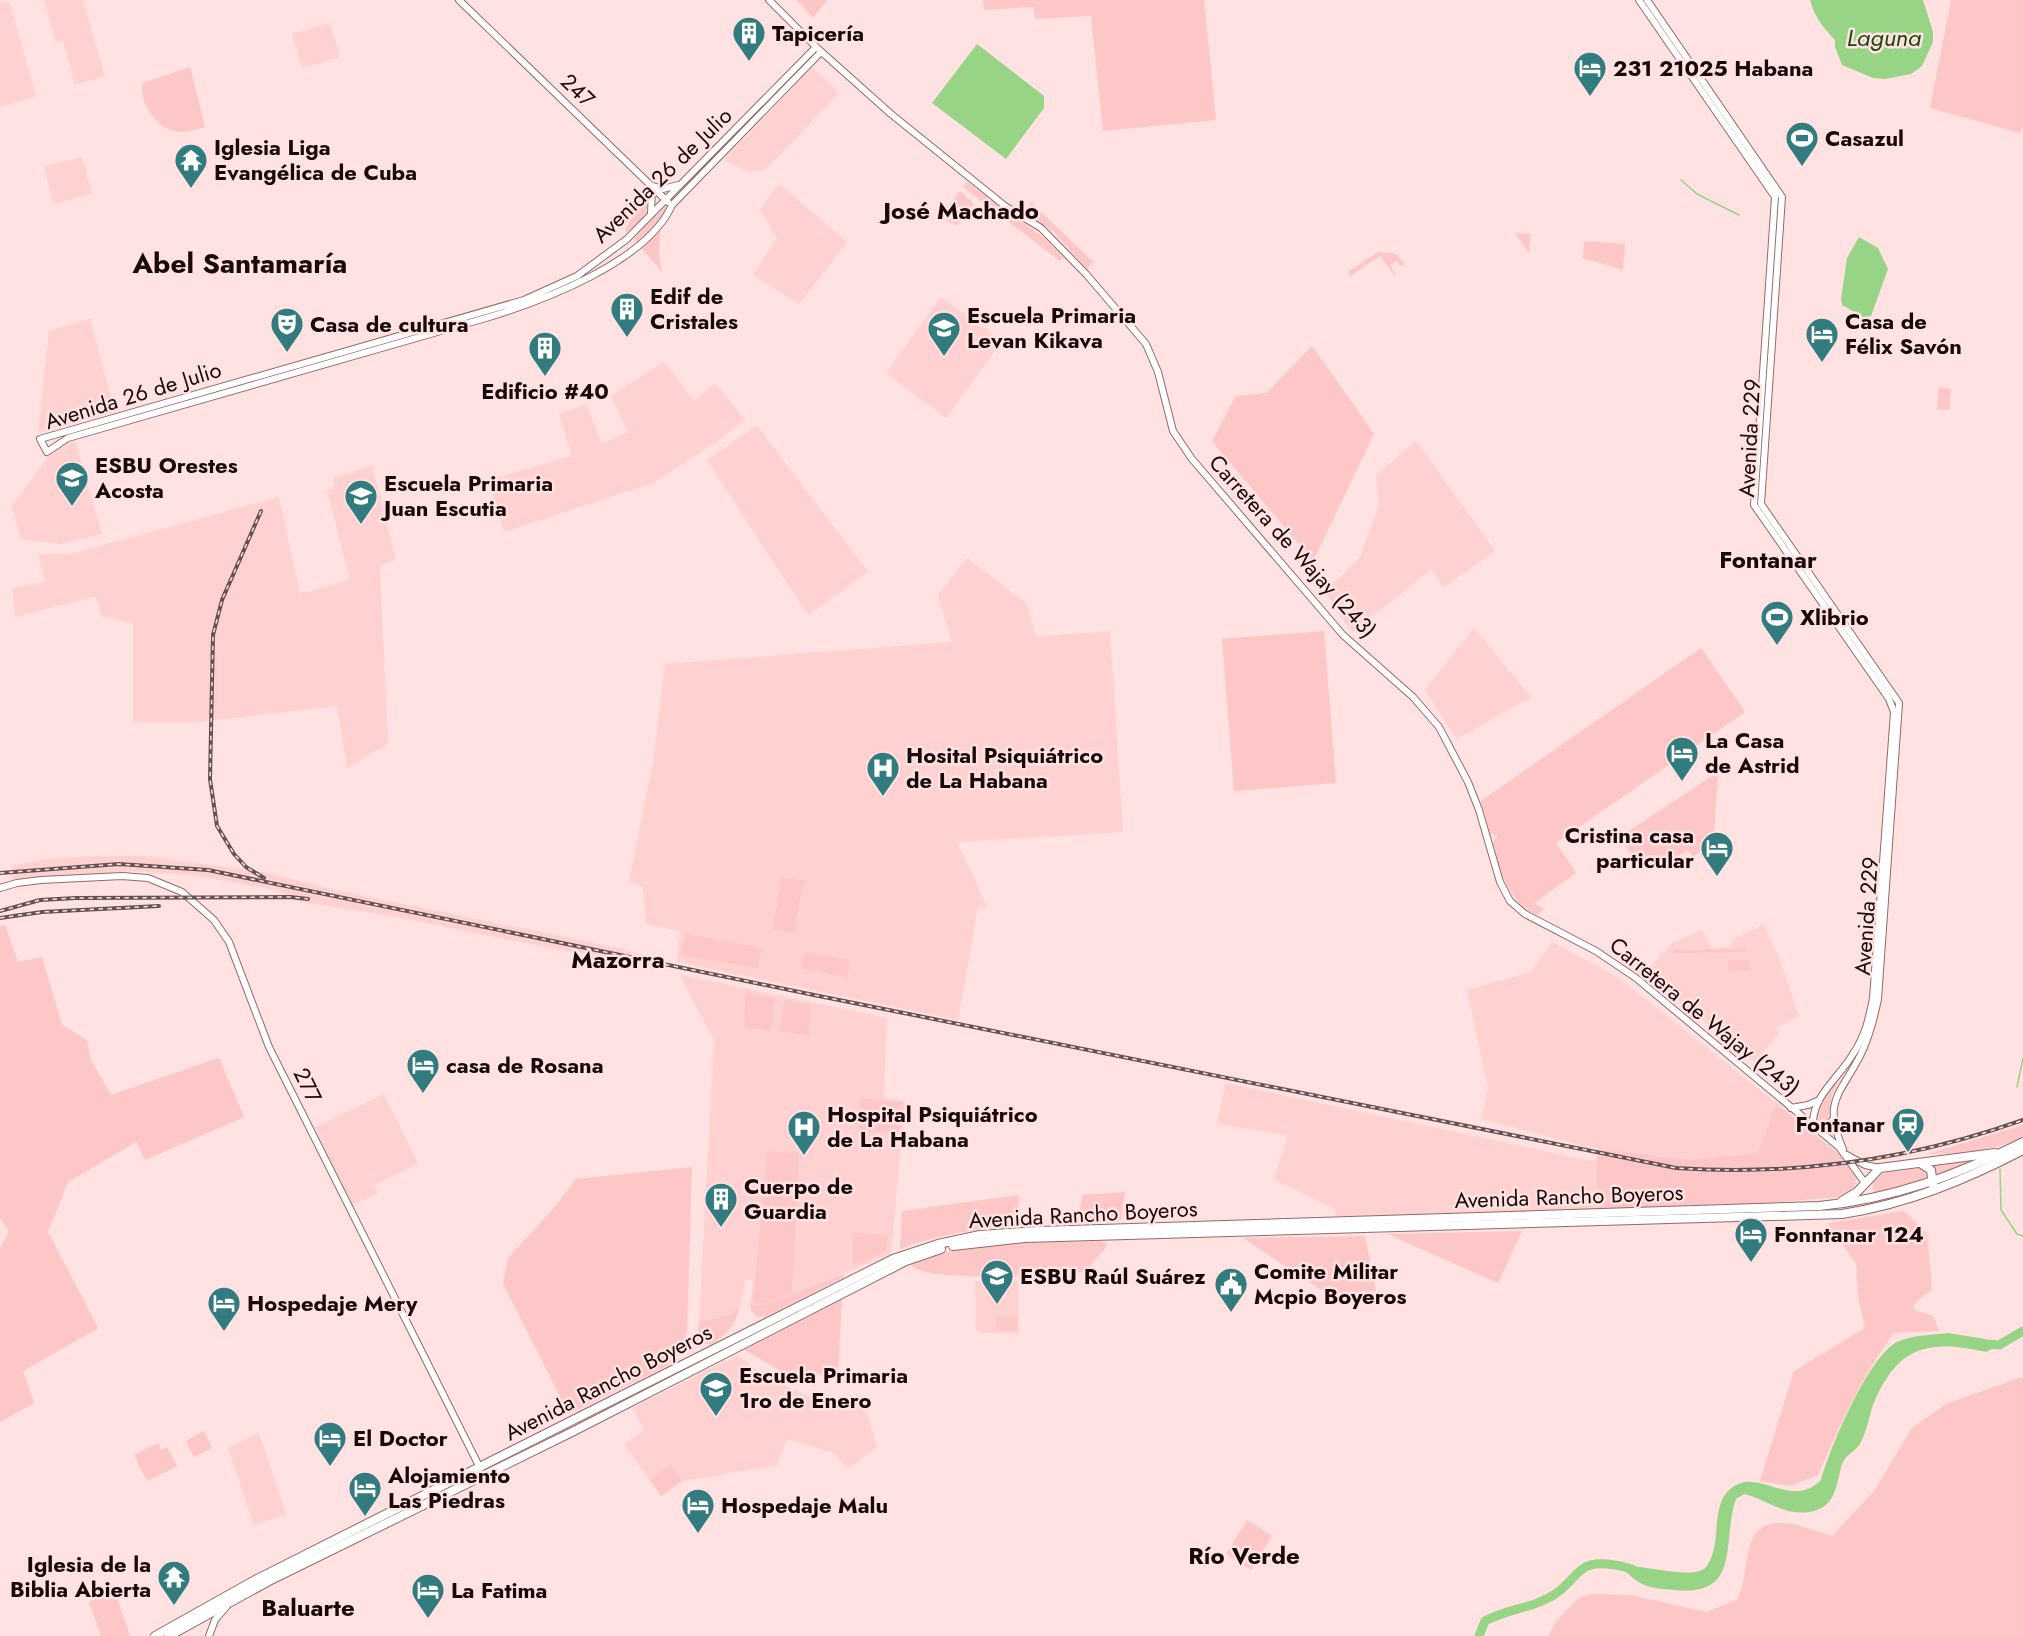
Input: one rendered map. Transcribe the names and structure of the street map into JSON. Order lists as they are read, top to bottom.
{
  "streets": {
    "highway": ["Avenida Rancho Boyeros"],
    "street": [
      "247",
      "Avenida 26 de Julio",
      "Avenida 229",
      "Carretera de Wajay (243)",
      "277"
    ]
  },
  "crossings": [
    ["247", "Avenida 26 de Julio"],
    ["Avenida 26 de Julio", "Carretera de Wajay (243)"],
    ["Avenida 229", "Carretera de Wajay (243)"],
    ["277", "Avenida Rancho Boyeros"]
  ],
  "districts": [
    "José Machado",
    "Abel Santamaría",
    "Fontanar",
    "Mazorra",
    "Río Verde",
    "Baluarte"
  ],
  "water": ["Laguna"],
  "places": {
    "building": [
      "Tapicería",
      "Edif de Cristales",
      "Edificio #40",
      "Cuerpo de Guardia"
    ],
    "hotel": [
      "231 21025 Habana",
      "Casa de Félix Savón",
      "La Casa de Astrid",
      "Cristina casa particular",
      "casa de Rosana",
      "Fonntanar 124",
      "Hospedaje Mery",
      "El Doctor",
      "Alojamiento Las Piedras",
      "Hospedaje Malu",
      "La Fatima"
    ],
    "sports": ["Casazul", "Xlibrio"],
    "temple": ["Iglesia Liga Evangélica de Cuba", "Iglesia de la Biblia Abierta"],
    "theatre": ["Casa de cultura"],
    "school or university": [
      "Escuela Primaria Levan Kikava",
      "ESBU Orestes Acosta",
      "Escuela Primaria Juan Escutia",
      "ESBU Raúl Suárez",
      "Escuela Primaria 1ro de Enero"
    ],
    "hospital": ["Hosital Psiquiátrico de La Habana", "Hospital Psiquiátrico de La Habana"],
    "station": ["Fontanar"],
    "public building": ["Comite Militar Mcpio Boyeros"]
  }
}
